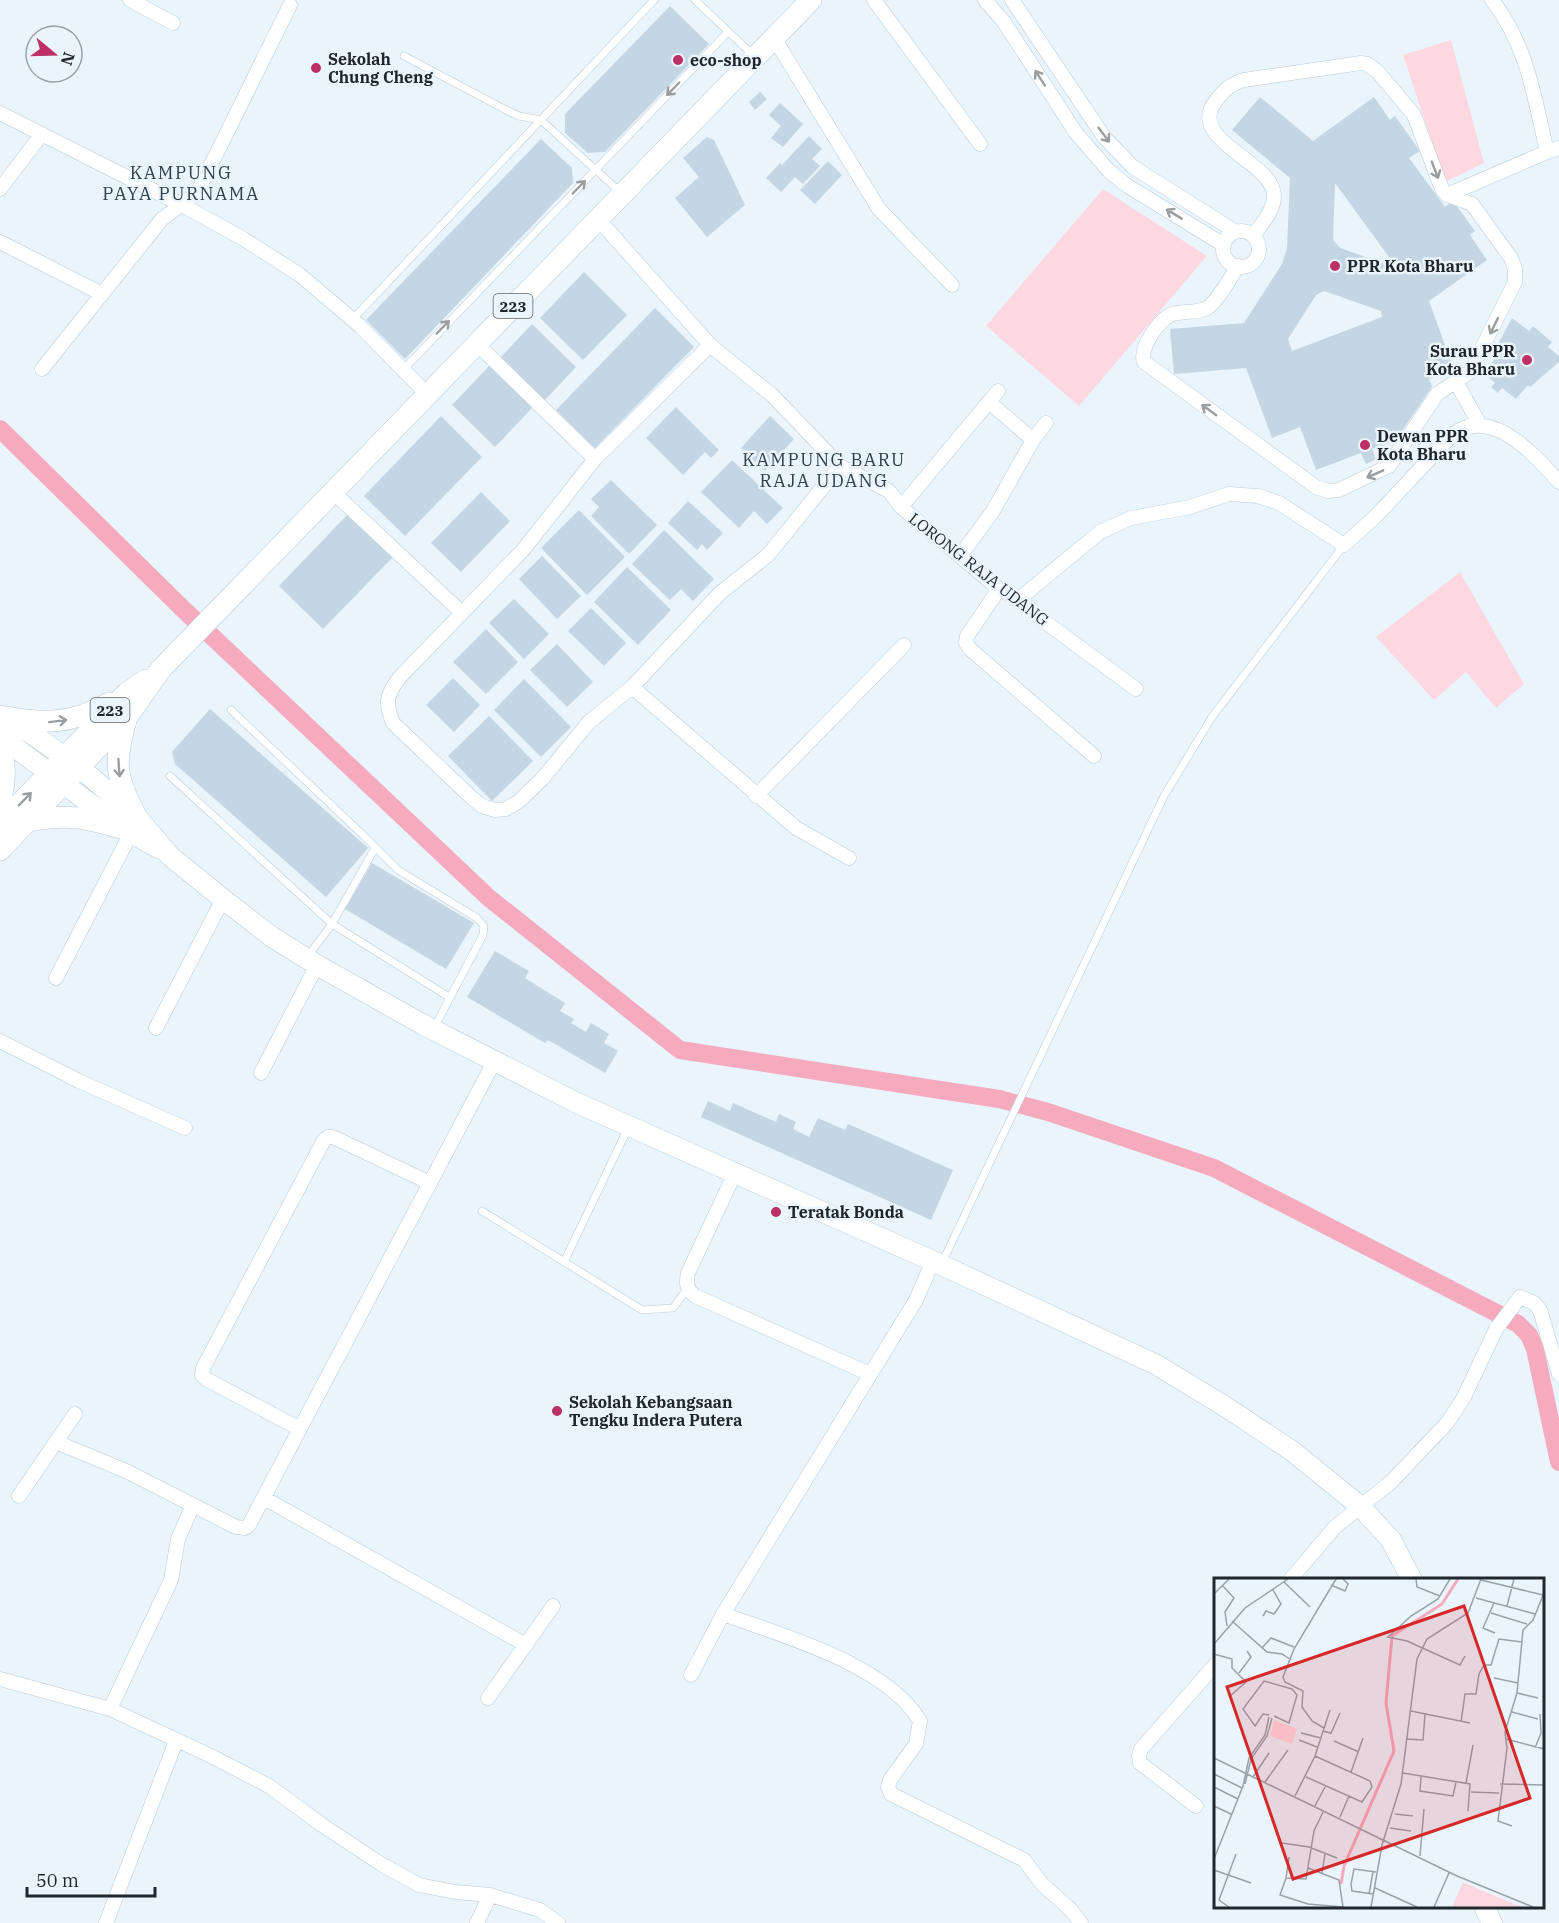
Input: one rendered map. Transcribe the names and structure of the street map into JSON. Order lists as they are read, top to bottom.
{
  "streets": {
    "main road": ["223"],
    "street": ["LORONG RAJA UDANG"]
  },
  "crossings": [
    ["223", "LORONG RAJA UDANG"]
  ],
  "districts": ["KAMPUNG PAYA PURNAMA", "KAMPUNG BARU RAJA UDANG"],
  "places": [
    "eco-shop",
    "Sekolah Chung Cheng",
    "PPR Kota Bharu",
    "Surau PPR Kota Bharu",
    "Dewan PPR Kota Bharu",
    "Teratak Bonda",
    "Sekolah Kebangsaan Tengku Indera Putera"
  ],
  "scale_bar": "50 m",
  "north": "right"
}
